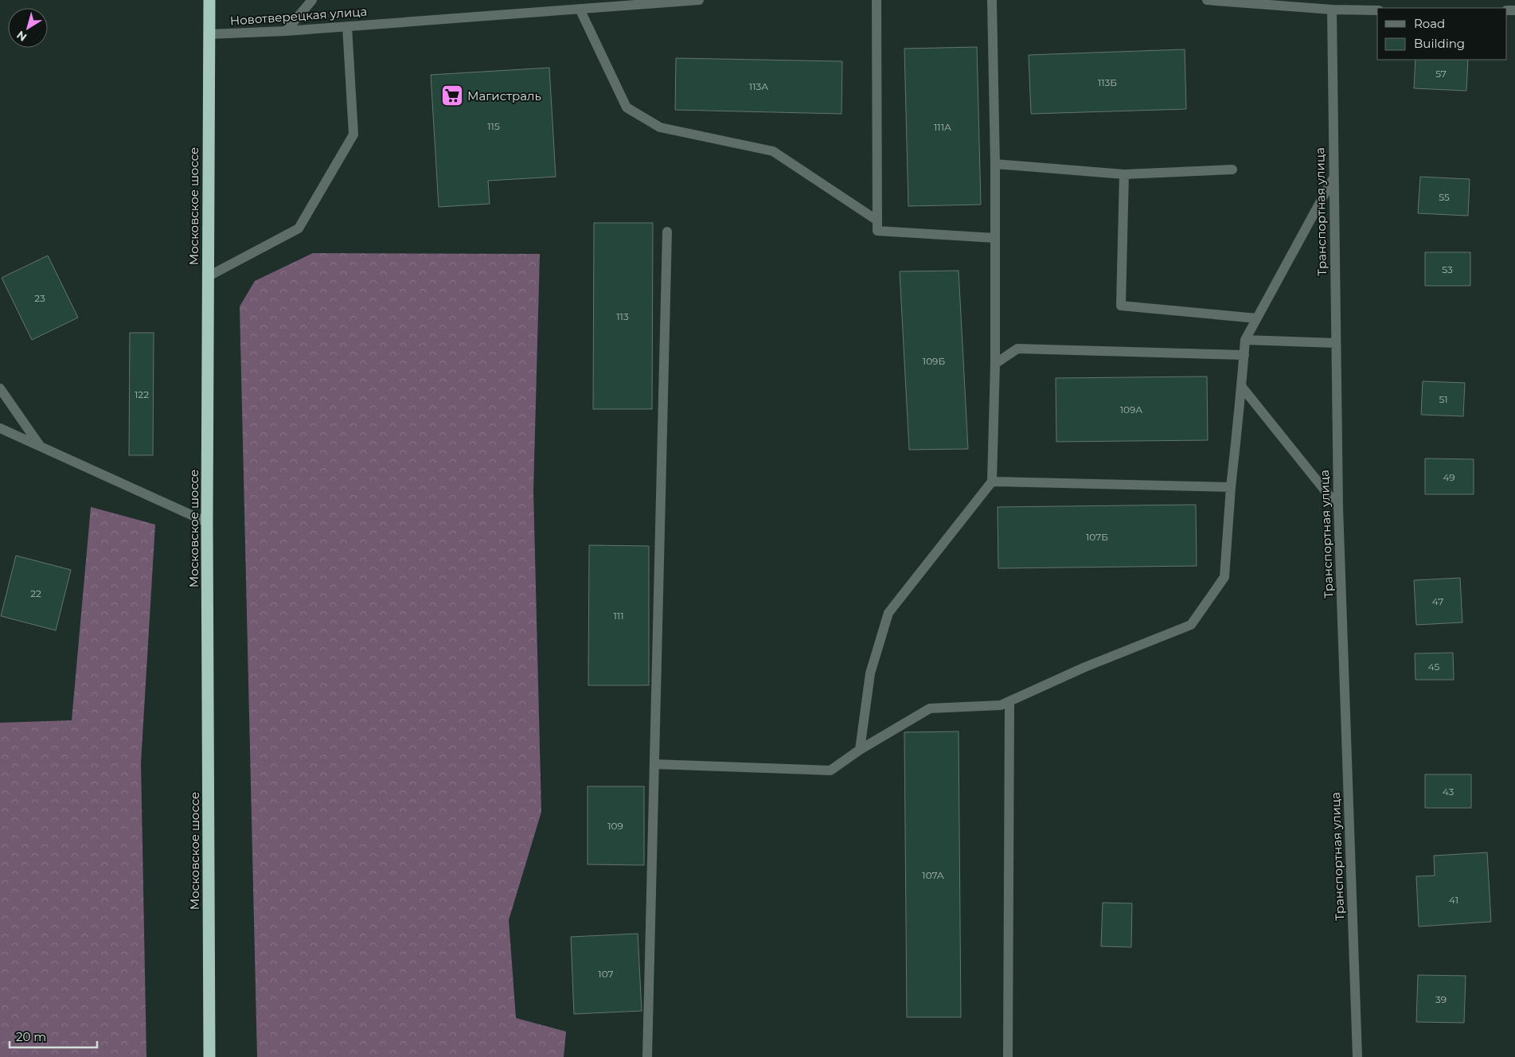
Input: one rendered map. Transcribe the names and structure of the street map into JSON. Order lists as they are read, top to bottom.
{
  "streets": {
    "highway": ["Московское шоссе"],
    "street": ["Новотверецкая улица", "Транспортная улица"]
  },
  "crossings": [
    ["Новотверецкая улица", "Московское шоссе"]
  ],
  "places": {
    "supermarket": ["Магистраль"]
  },
  "house_numbers": [
    "57",
    "113Б",
    "113А",
    "115",
    "111А",
    "55",
    "53",
    "23",
    "113",
    "109Б",
    "122",
    "51",
    "109А",
    "49",
    "107Б",
    "22",
    "47",
    "111",
    "45",
    "43",
    "109",
    "107А",
    "41",
    "107",
    "39"
  ],
  "legend": ["Road", "Building"],
  "scale_bar": "20 m",
  "north": "bottom left"
}
